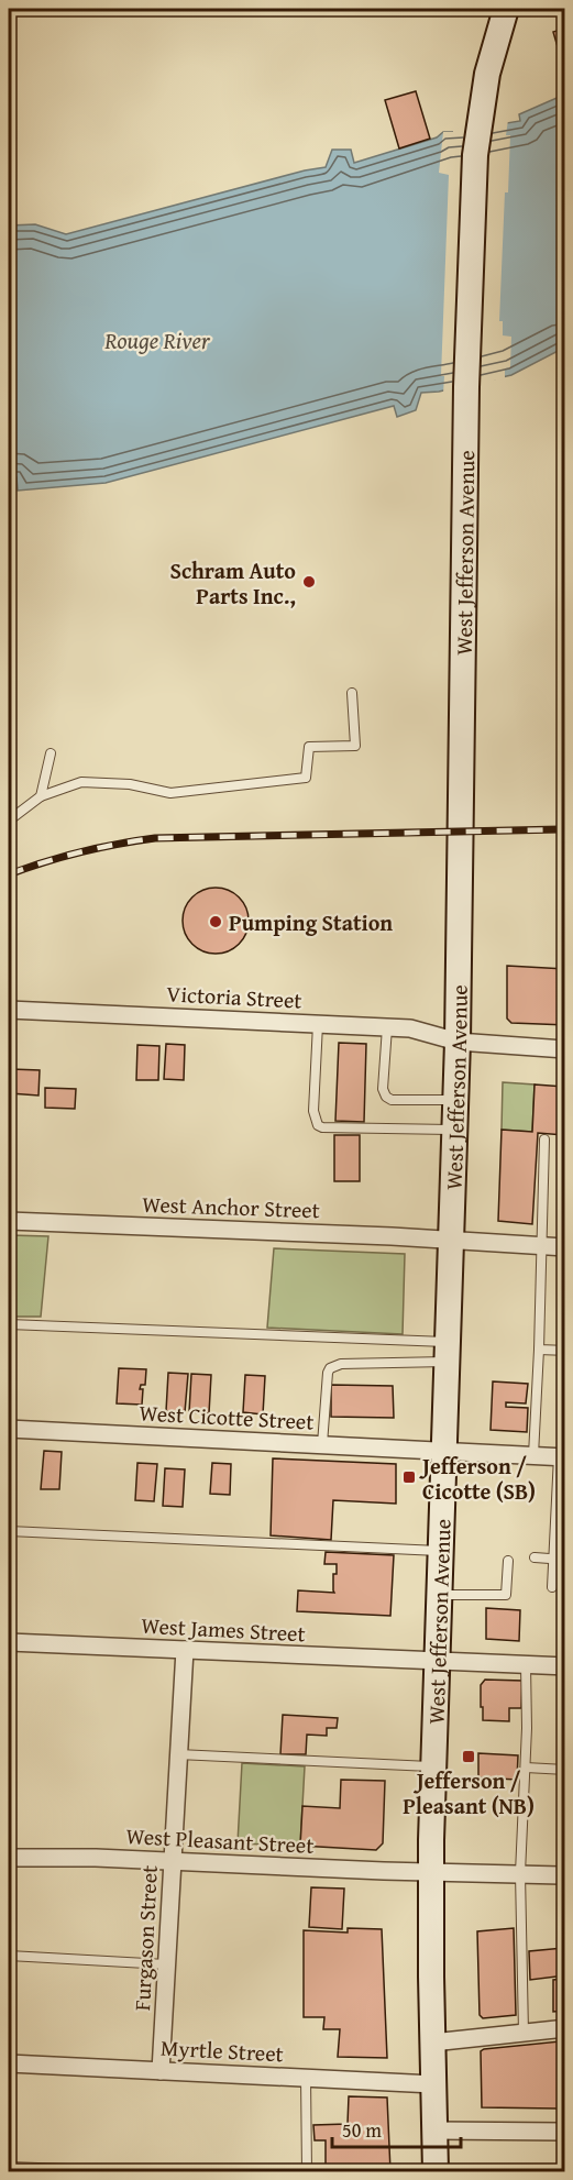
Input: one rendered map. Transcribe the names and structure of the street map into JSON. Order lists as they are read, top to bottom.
{
  "streets": {
    "main road": ["West Jefferson Avenue"],
    "street": [
      "Victoria Street",
      "West Anchor Street",
      "West Cicotte Street",
      "West James Street",
      "West Pleasant Street",
      "Furgason Street",
      "Myrtle Street"
    ]
  },
  "crossings": [
    ["West Jefferson Avenue", "Victoria Street"],
    ["West Jefferson Avenue", "West Anchor Street"],
    ["West Jefferson Avenue", "West Cicotte Street"],
    ["West Jefferson Avenue", "West James Street"],
    ["West Jefferson Avenue", "West Pleasant Street"],
    ["West Jefferson Avenue", "Myrtle Street"],
    ["West James Street", "Furgason Street"],
    ["West Pleasant Street", "Furgason Street"],
    ["Furgason Street", "Myrtle Street"]
  ],
  "water": ["Rouge River"],
  "places": {
    "other": ["Schram Auto Parts Inc.,", "Pumping Station"],
    "transit": ["Jefferson / Cicotte (SB)", "Jefferson / Pleasant (NB)"]
  },
  "scale_bar": "50 m"
}
